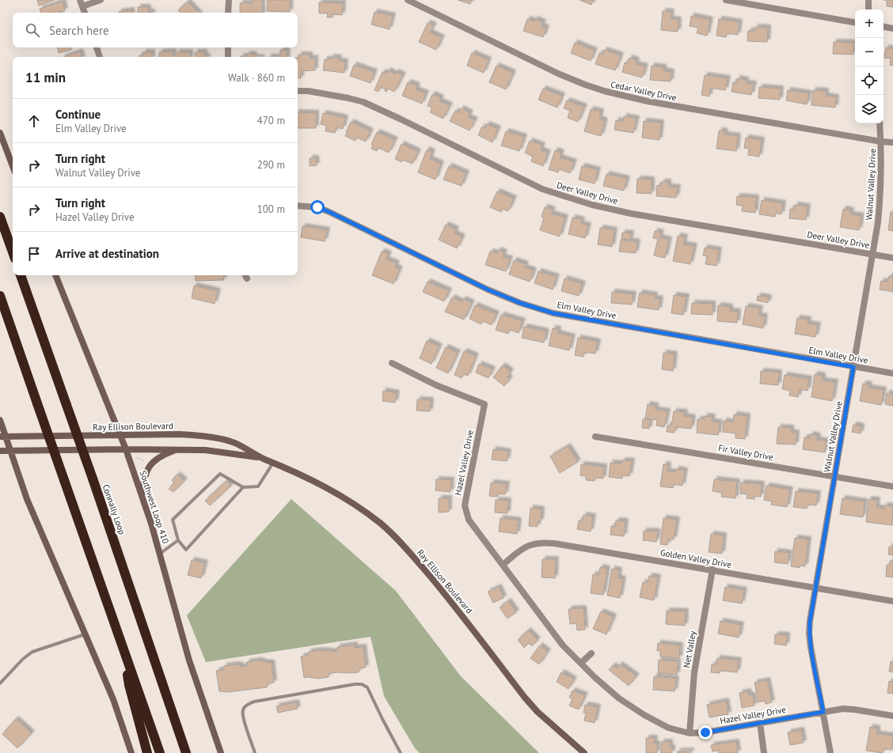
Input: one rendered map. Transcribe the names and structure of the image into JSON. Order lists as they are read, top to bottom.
{
  "streets": {
    "highway": ["Connally Loop"],
    "main road": ["Ray Ellison Boulevard", "Southwest Loop 410"],
    "street": [
      "Cedar Valley Drive",
      "Walnut Valley Drive",
      "Deer Valley Drive",
      "Elm Valley Drive",
      "Fir Valley Drive",
      "Hazel Valley Drive",
      "Golden Valley Drive",
      "Net Valley"
    ]
  },
  "crossings": [
    ["Cedar Valley Drive", "Walnut Valley Drive"],
    ["Walnut Valley Drive", "Deer Valley Drive"],
    ["Walnut Valley Drive", "Elm Valley Drive"],
    ["Walnut Valley Drive", "Fir Valley Drive"],
    ["Walnut Valley Drive", "Hazel Valley Drive"],
    ["Walnut Valley Drive", "Golden Valley Drive"],
    ["Ray Ellison Boulevard", "Southwest Loop 410"],
    ["Hazel Valley Drive", "Golden Valley Drive"],
    ["Hazel Valley Drive", "Net Valley"],
    ["Golden Valley Drive", "Net Valley"]
  ],
  "page": {
    "map_buttons": ["+", "−"],
    "search": "Search here",
    "heading": ["11 min", "Walk · 860 m"],
    "list": [
      ["Continue", "Elm Valley Drive", "470 m"],
      ["Turn right", "Walnut Valley Drive", "290 m"],
      ["Turn right", "Hazel Valley Drive", "100 m"],
      "Arrive at destination"
    ]
  }
}
